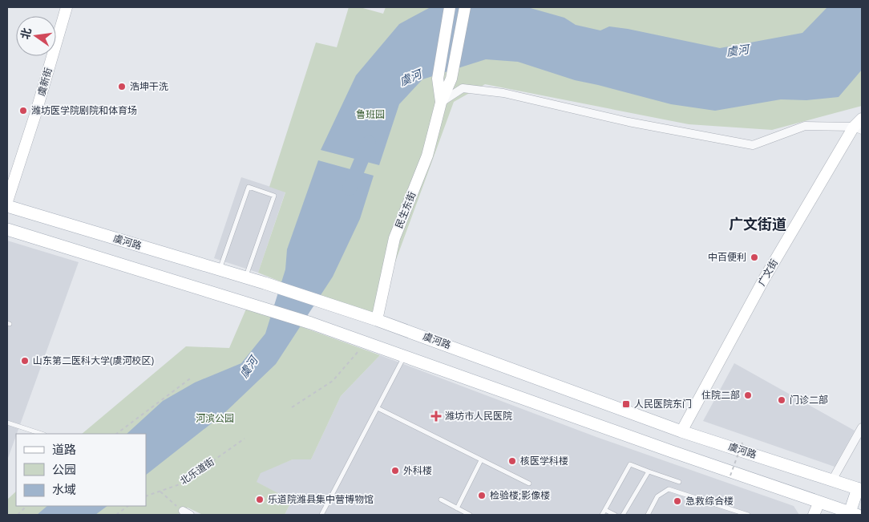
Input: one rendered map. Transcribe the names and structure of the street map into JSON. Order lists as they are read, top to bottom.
{
  "streets": {
    "main road": ["虞河路"],
    "street": ["虞新街", "民生东街", "广文街"],
    "path": ["北乐道街"]
  },
  "crossings": [
    ["民生东街", "虞河路"],
    ["虞河路", "广文街"]
  ],
  "districts": ["广文街道"],
  "water": ["虞河"],
  "parks": ["鲁班园", "河滨公园"],
  "places": {
    "other": [
      "浩坤干洗",
      "潍坊医学院剧院和体育场",
      "中百便利",
      "山东第二医科大学(虞河校区)",
      "住院二部",
      "门诊二部",
      "核医学科楼",
      "外科楼",
      "检验楼;影像楼",
      "乐道院潍县集中营博物馆",
      "急救综合楼"
    ],
    "transit": ["人民医院东门"],
    "health": ["潍坊市人民医院"]
  },
  "legend": ["道路", "公园", "水域"],
  "north": "left"
}
